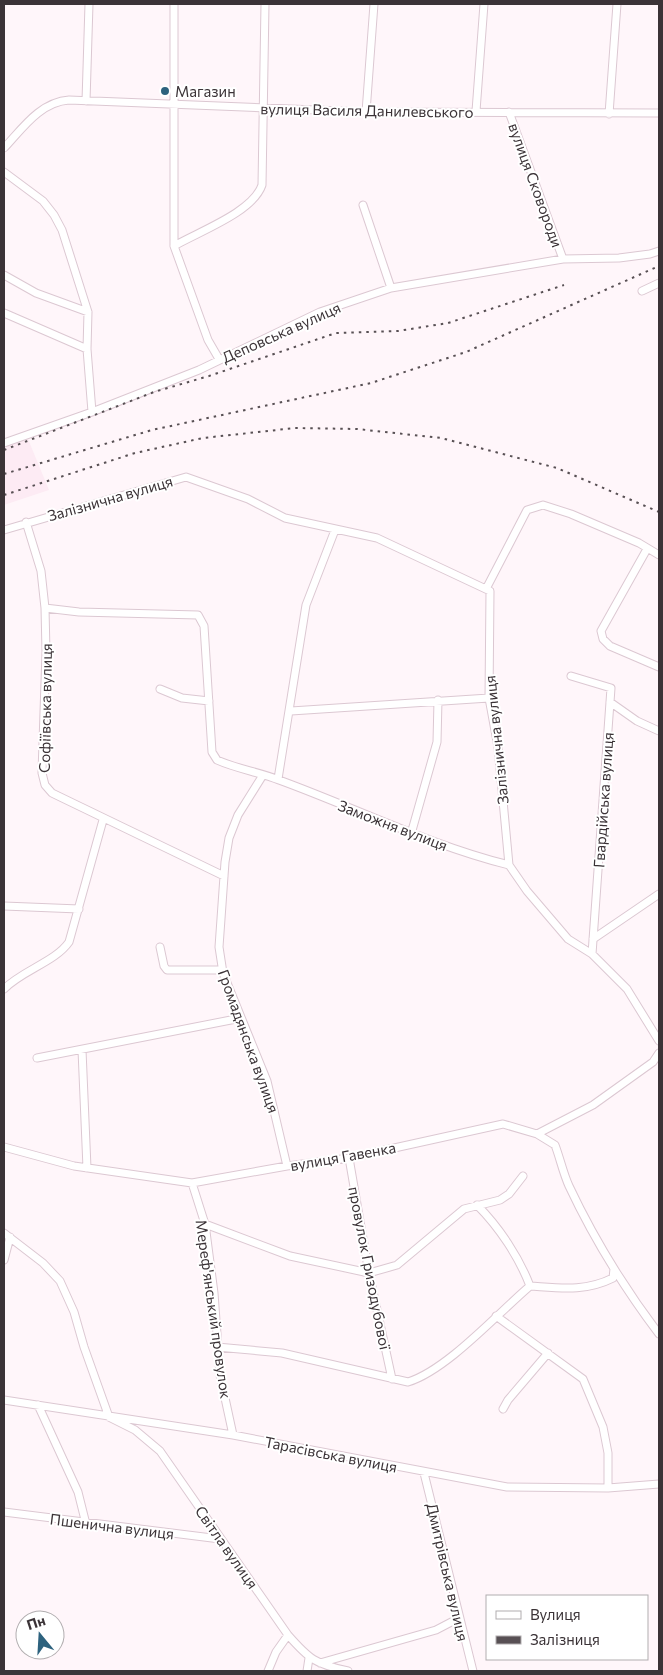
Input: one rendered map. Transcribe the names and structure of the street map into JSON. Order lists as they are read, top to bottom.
{
  "streets": {
    "street": [
      "вулиця Василя Данилевського",
      "вулиця Сковороди",
      "Деповська вулиця",
      "Залізнична вулиця",
      "Софіївська вулиця",
      "Гвардійська вулиця",
      "Заможня вулиця",
      "Громадянська вулиця",
      "вулиця Гавенка",
      "провулок Гризодубової",
      "Мереф'янський провулок",
      "Тарасівська вулиця",
      "Пшенична вулиця",
      "Світла вулиця",
      "Дмитрівська вулиця"
    ]
  },
  "crossings": [
    ["вулиця Василя Данилевського", "вулиця Сковороди"],
    ["вулиця Сковороди", "Деповська вулиця"],
    ["Залізнична вулиця", "Софіївська вулиця"],
    ["Залізнична вулиця", "Заможня вулиця"],
    ["Софіївська вулиця", "Громадянська вулиця"],
    ["Заможня вулиця", "Громадянська вулиця"],
    ["Громадянська вулиця", "вулиця Гавенка"],
    ["вулиця Гавенка", "провулок Гризодубової"],
    ["вулиця Гавенка", "Мереф'янський провулок"],
    ["Мереф'янський провулок", "Тарасівська вулиця"],
    ["Тарасівська вулиця", "Світла вулиця"],
    ["Тарасівська вулиця", "Дмитрівська вулиця"],
    ["Пшенична вулиця", "Світла вулиця"]
  ],
  "places": ["Магазин"],
  "legend": ["Вулиця", "Залізниця"],
  "north": "top"
}
